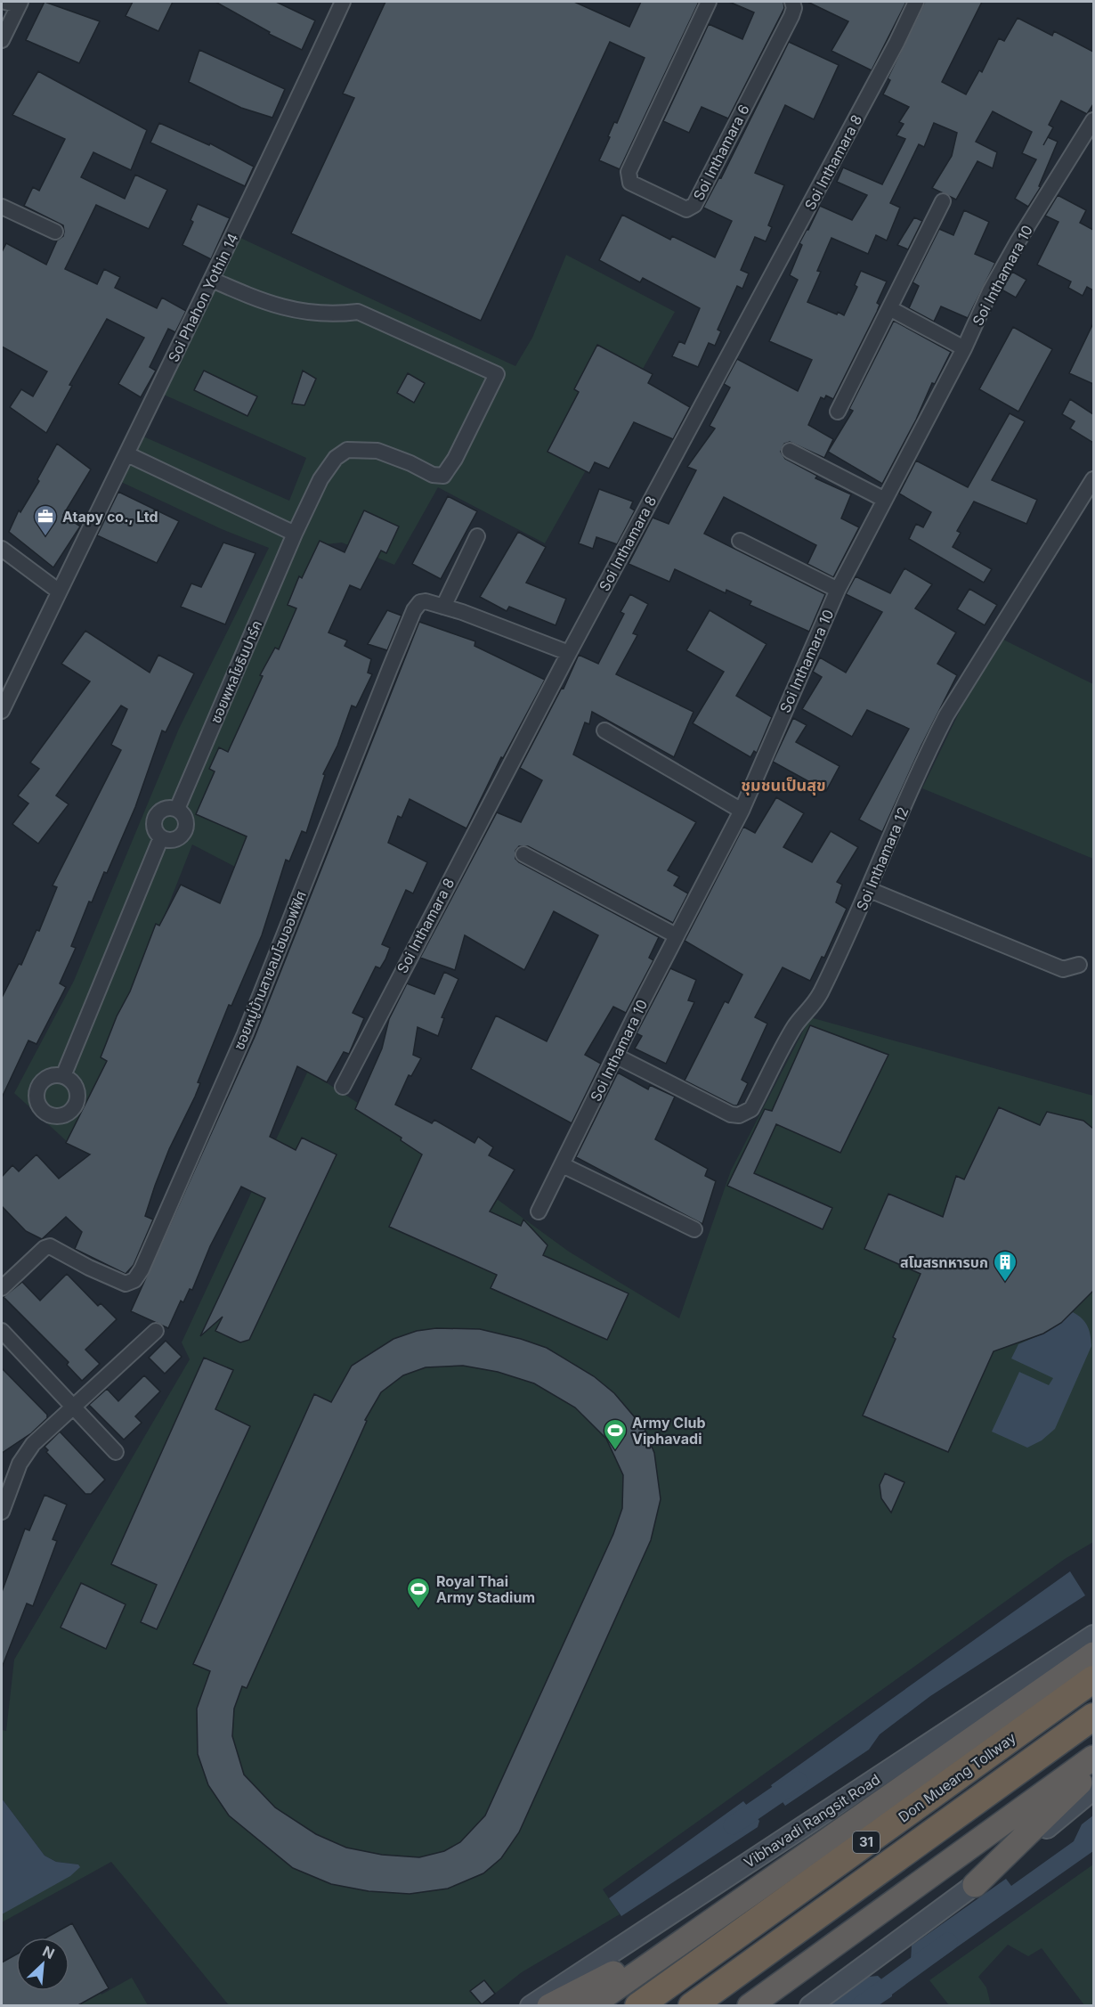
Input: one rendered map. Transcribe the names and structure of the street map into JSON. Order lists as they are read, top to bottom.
{
  "streets": {
    "highway": ["Don Mueang Tollway", "Vibhavadi Rangsit Road", "31"],
    "street": [
      "Soi Inthamara 6",
      "Soi Inthamara 8",
      "Soi Inthamara 10",
      "Soi Phahon Yothin 14",
      "ซอยพหลโยธินปาร์ค",
      "Soi Inthamara 12",
      "ซอยหมู่บ้านสายลมโฮมออฟฟิศ"
    ]
  },
  "crossings": [
    ["Soi Inthamara 8", "ซอยหมู่บ้านสายลมโฮมออฟฟิศ"],
    ["Soi Inthamara 10", "Soi Inthamara 12"],
    ["Soi Phahon Yothin 14", "ซอยพหลโยธินปาร์ค"]
  ],
  "districts": ["ชุมชนเป็นสุข"],
  "places": {
    "office": ["Atapy co., Ltd"],
    "building": ["สโมสรทหารบก"],
    "sports": ["Army Club Viphavadi", "Royal Thai Army Stadium"]
  },
  "north": "top right"
}
